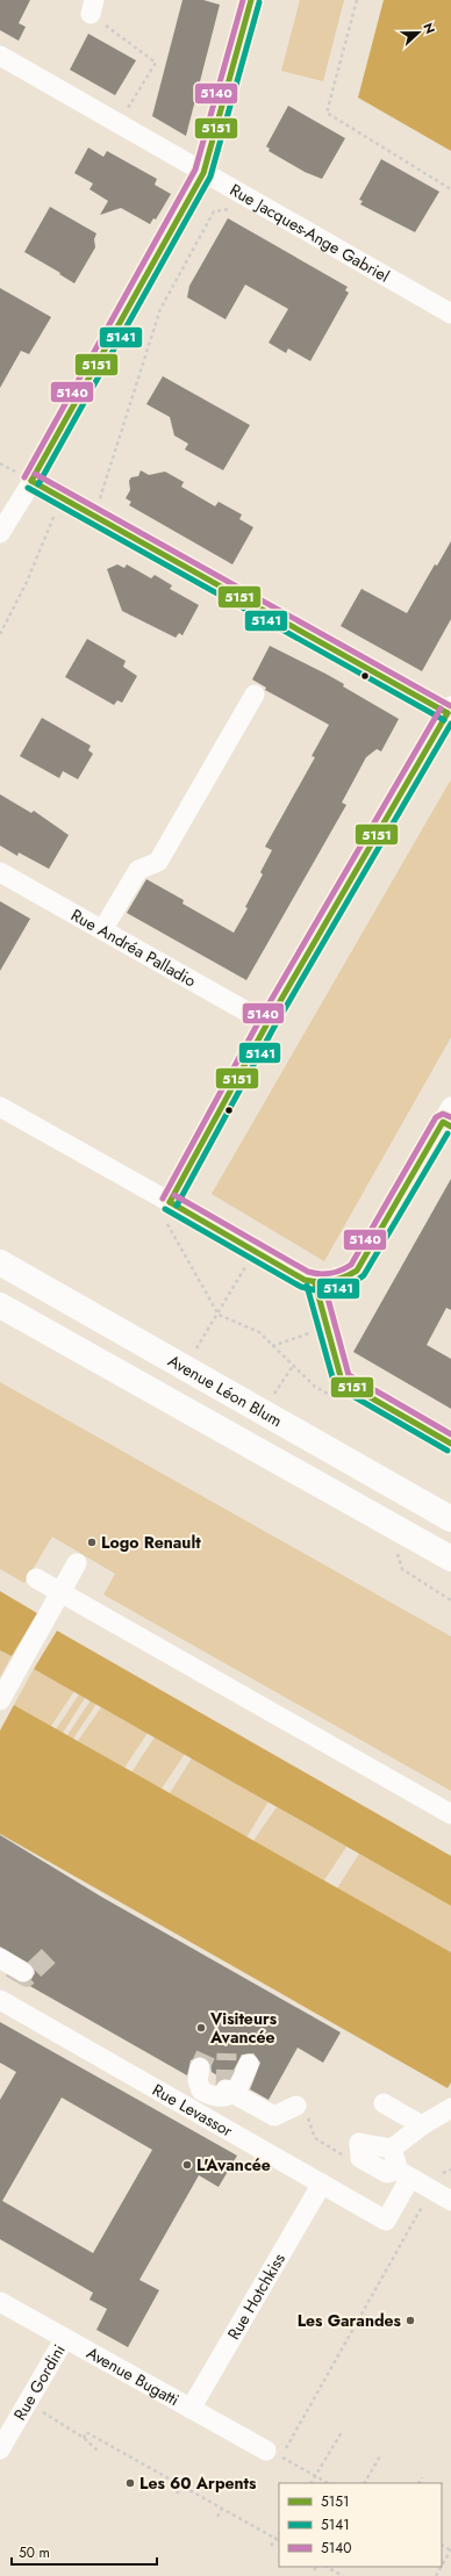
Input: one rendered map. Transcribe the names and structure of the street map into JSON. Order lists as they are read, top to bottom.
{
  "streets": {
    "main road": ["Avenue Léon Blum"],
    "street": [
      "Rue Jacques-Ange Gabriel",
      "Rue Andréa Palladio",
      "Rue Levassor",
      "Rue Hotchkiss",
      "Avenue Bugatti",
      "Rue Gordini"
    ]
  },
  "crossings": [
    ["Rue Levassor", "Rue Hotchkiss"],
    ["Rue Hotchkiss", "Avenue Bugatti"],
    ["Avenue Bugatti", "Rue Gordini"]
  ],
  "places": [
    "Logo Renault",
    "Visiteurs Avancée",
    "L'Avancée",
    "Les Garandes",
    "Les 60 Arpents"
  ],
  "lines": ["transit line 5151", "transit line 5140", "transit line 5141"],
  "legend": ["5151", "5141", "5140"],
  "scale_bar": "50 m",
  "north": "right"
}
